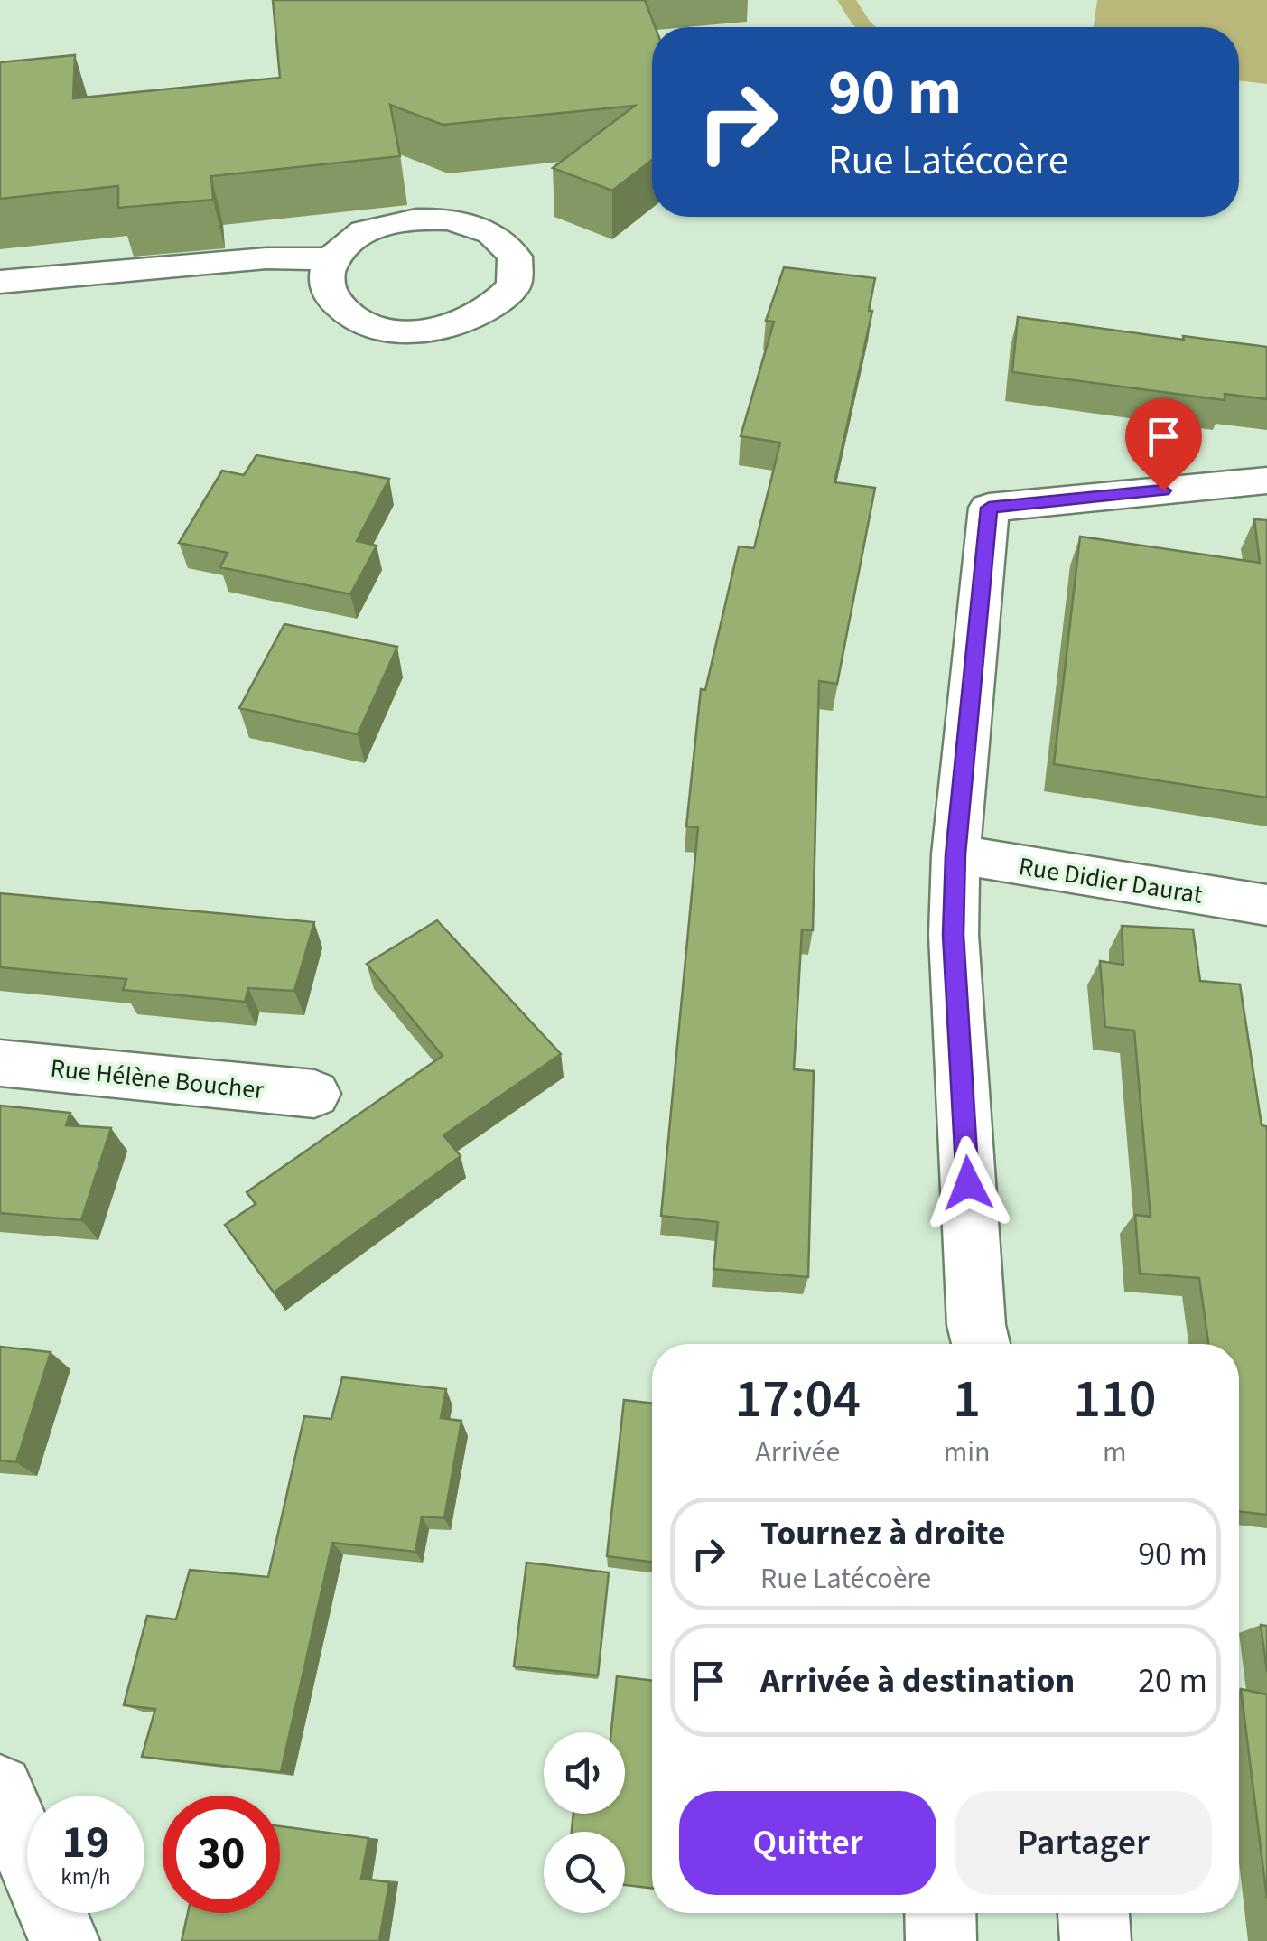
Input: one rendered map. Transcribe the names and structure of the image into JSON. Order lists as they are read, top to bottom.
{
  "streets": {
    "street": ["Rue Didier Daurat", "Rue Hélène Boucher"]
  },
  "page": {
    "turn": ["90 m", "Rue Latécoère"],
    "eta": [
      "17:04",
      "Arrivée",
      "1",
      "min",
      "110",
      "m"
    ],
    "list": [
      {
        "name": "Tournez à droite",
        "note": "Rue Latécoère",
        "value": "90 m"
      },
      {
        "name": "Arrivée à destination",
        "value": "20 m"
      }
    ],
    "buttons": ["Quitter", "Partager"],
    "speed": "19 km/h",
    "limit": "30"
  }
}
